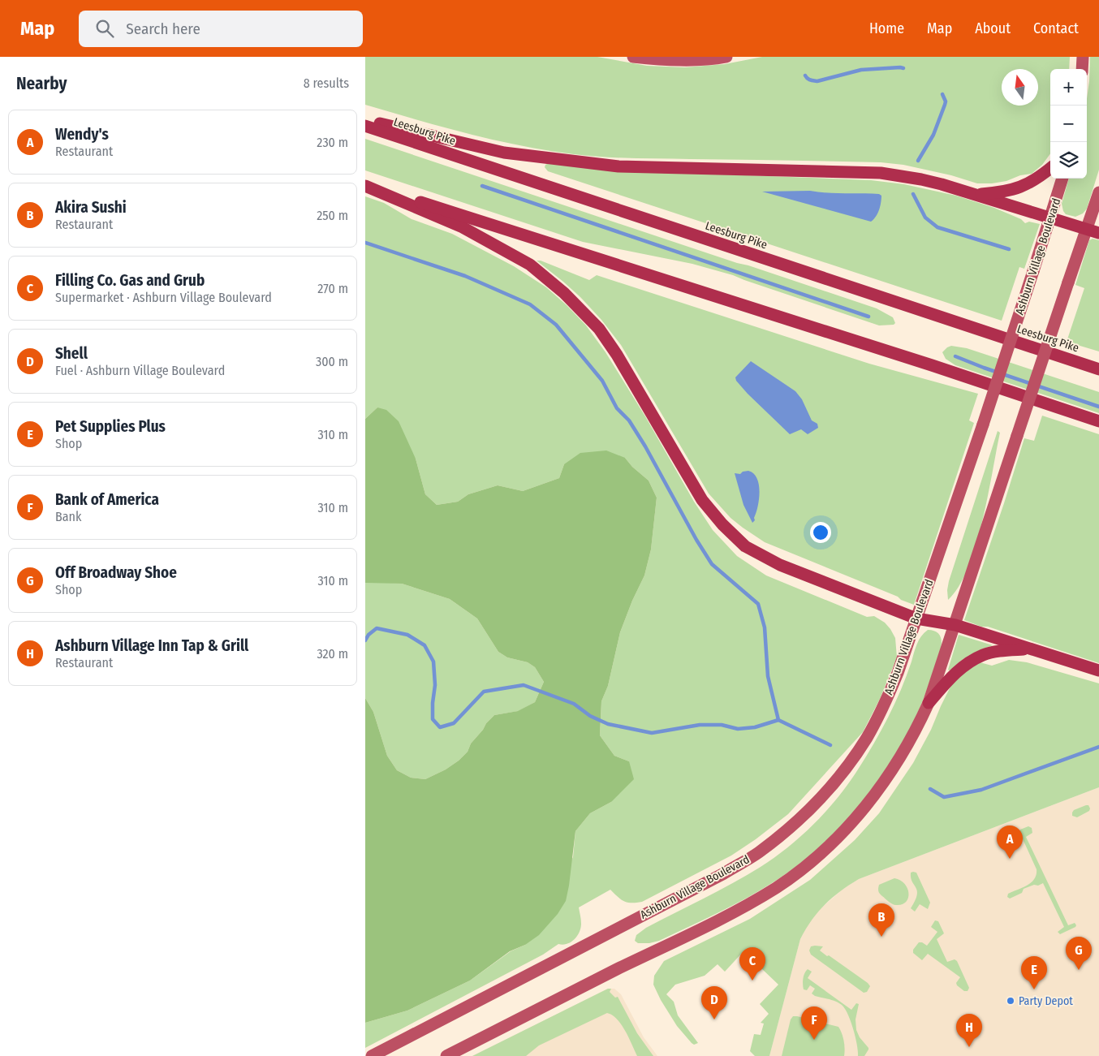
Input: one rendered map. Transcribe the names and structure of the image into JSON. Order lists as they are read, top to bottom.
{
  "streets": {
    "highway": ["Leesburg Pike"],
    "main road": ["Ashburn Village Boulevard"]
  },
  "places": ["Party Depot"],
  "north": "top",
  "page": {
    "header": "Map",
    "search": "Search here",
    "nav": [
      "Home",
      "Map",
      "About",
      "Contact"
    ],
    "heading": ["Nearby", "8 results"],
    "map_buttons": ["+", "−"],
    "list": [
      {
        "mark": "A",
        "name": "Wendy's",
        "note": "Restaurant",
        "value": "230 m"
      },
      {
        "mark": "B",
        "name": "Akira Sushi",
        "note": "Restaurant",
        "value": "250 m"
      },
      {
        "mark": "C",
        "name": "Filling Co. Gas and Grub",
        "note": "Supermarket · Ashburn Village Boulevard",
        "value": "270 m"
      },
      {
        "mark": "D",
        "name": "Shell",
        "note": "Fuel · Ashburn Village Boulevard",
        "value": "300 m"
      },
      {
        "mark": "E",
        "name": "Pet Supplies Plus",
        "note": "Shop",
        "value": "310 m"
      },
      {
        "mark": "F",
        "name": "Bank of America",
        "note": "Bank",
        "value": "310 m"
      },
      {
        "mark": "G",
        "name": "Off Broadway Shoe",
        "note": "Shop",
        "value": "310 m"
      },
      {
        "mark": "H",
        "name": "Ashburn Village Inn Tap & Grill",
        "note": "Restaurant",
        "value": "320 m"
      }
    ],
    "pins": [
      "A",
      "B",
      "G",
      "C",
      "E",
      "D",
      "F",
      "H"
    ]
  }
}
